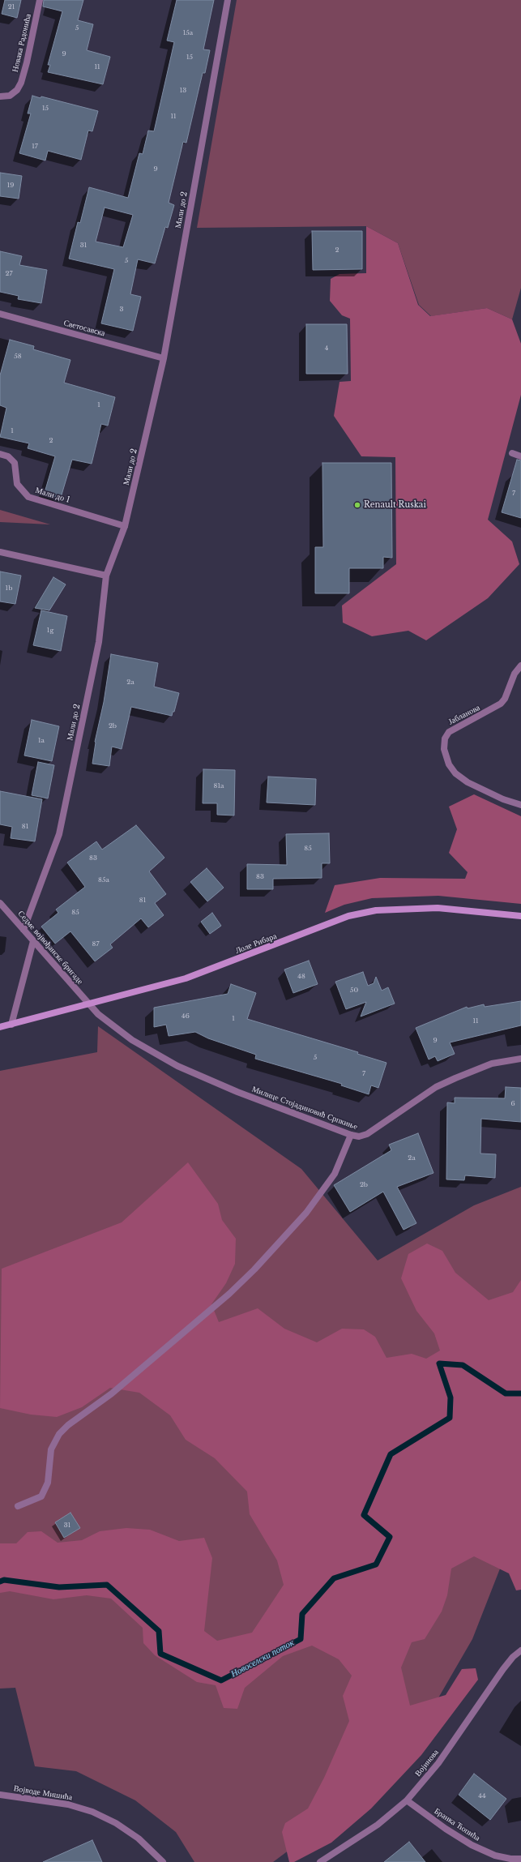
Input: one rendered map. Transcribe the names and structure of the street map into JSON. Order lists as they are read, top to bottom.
{
  "streets": {
    "street": [
      "Новака Радонића",
      "Мали до 2",
      "Светосавска",
      "Мали до 1",
      "Јабланова",
      "Лоле Рибара",
      "Седме војвођанске бригаде",
      "Милице Стојадиновић Српкиње",
      "Војинова",
      "Војводе Мишића",
      "Бранка Ћопића"
    ]
  },
  "crossings": [
    ["Мали до 2", "Светосавска"],
    ["Мали до 2", "Мали до 1"],
    ["Мали до 2", "Седме војвођанске бригаде"],
    ["Лоле Рибара", "Седме војвођанске бригаде"],
    ["Лоле Рибара", "Милице Стојадиновић Српкиње"],
    ["Седме војвођанске бригаде", "Милице Стојадиновић Српкиње"],
    ["Војинова", "Бранка Ћопића"]
  ],
  "water": ["Новоселски поток"],
  "places": ["Renault Ruskai"],
  "house_numbers": [
    "21",
    "5",
    "15a",
    "9",
    "15",
    "11",
    "13",
    "15",
    "11",
    "17",
    "9",
    "19",
    "31",
    "2",
    "5",
    "27",
    "3",
    "4",
    "58",
    "1",
    "1",
    "2",
    "7",
    "1b",
    "1g",
    "2a",
    "2b",
    "1a",
    "81a",
    "81",
    "85",
    "83",
    "83",
    "85a",
    "81",
    "85",
    "87",
    "48",
    "50",
    "46",
    "1",
    "11",
    "9",
    "5",
    "7",
    "6",
    "2a",
    "2b",
    "31",
    "44"
  ]
}
